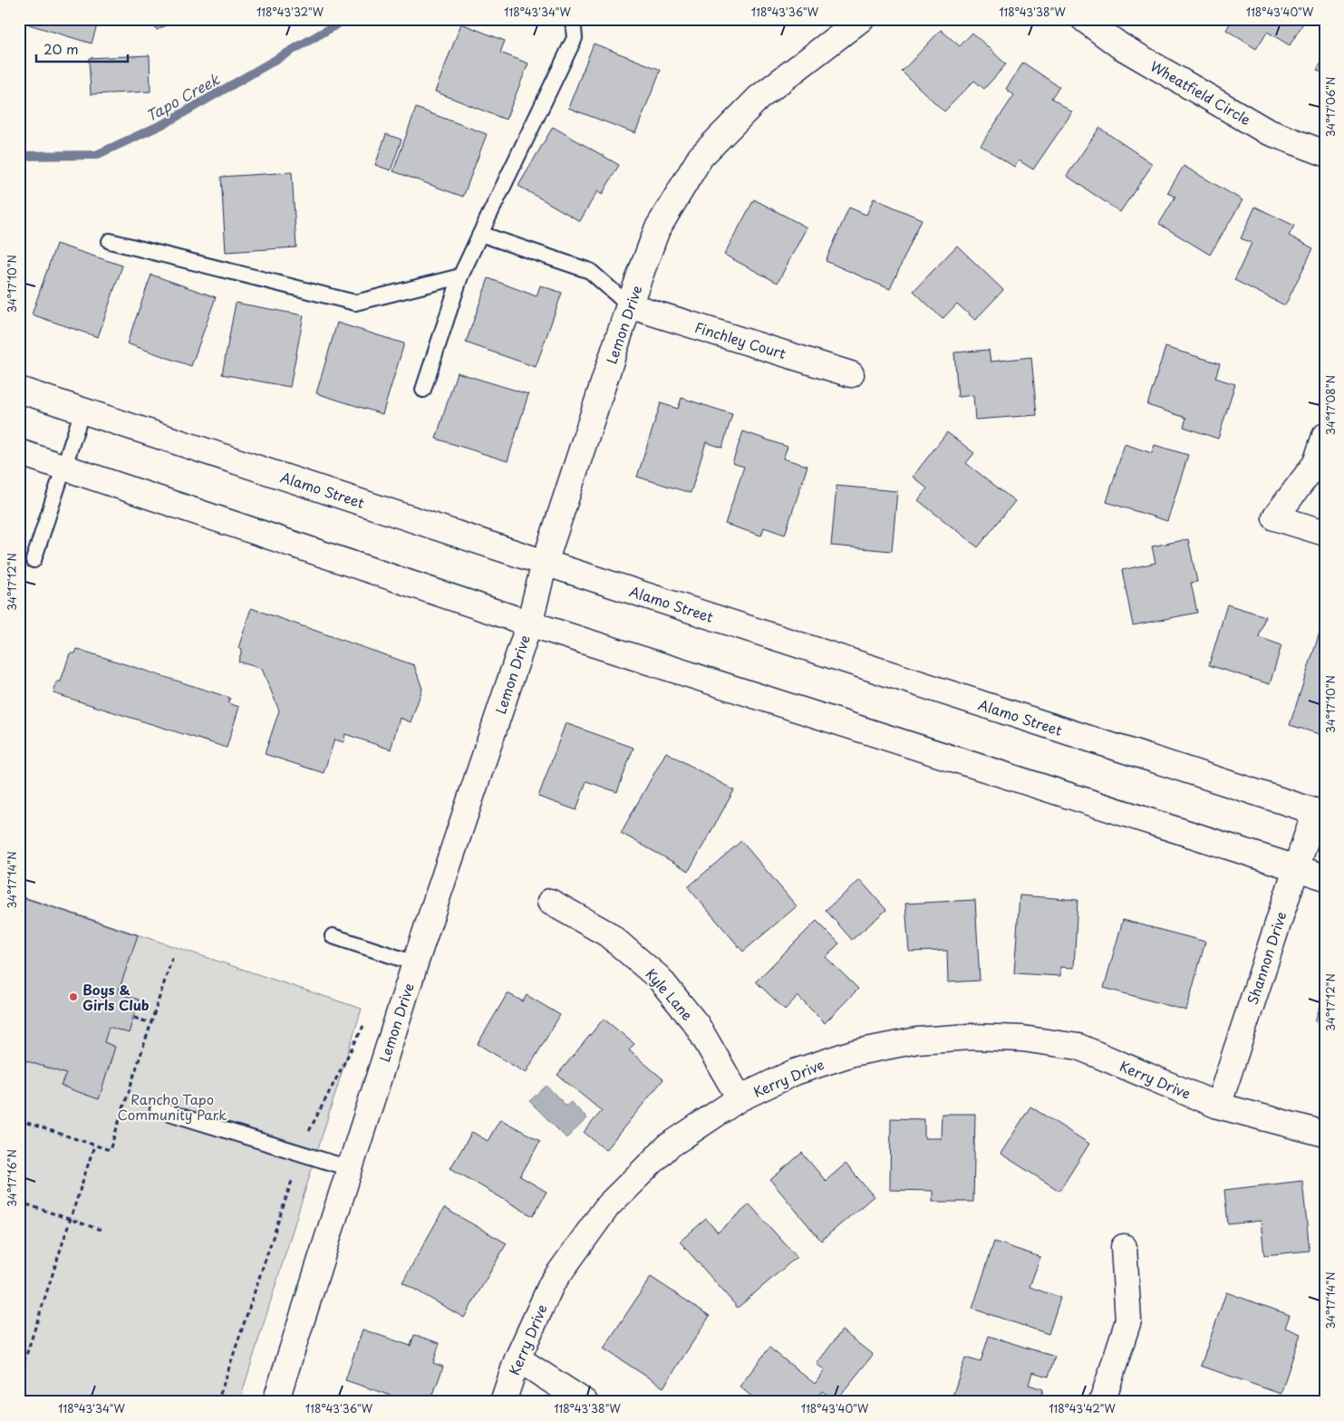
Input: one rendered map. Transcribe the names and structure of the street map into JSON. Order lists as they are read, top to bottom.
{
  "streets": {
    "street": [
      "Wheatfield Circle",
      "Lemon Drive",
      "Finchley Court",
      "Alamo Street",
      "Shannon Drive",
      "Kyle Lane",
      "Kerry Drive"
    ]
  },
  "crossings": [
    ["Lemon Drive", "Finchley Court"],
    ["Lemon Drive", "Alamo Street"],
    ["Alamo Street", "Shannon Drive"],
    ["Shannon Drive", "Kerry Drive"],
    ["Kyle Lane", "Kerry Drive"]
  ],
  "water": ["Tapo Creek"],
  "parks": ["Rancho Tapo Community Park"],
  "places": ["Boys & Girls Club"],
  "scale_bar": "20 m",
  "coordinates": [
    "118°43'32\"W",
    "118°43'34\"W",
    "118°43'36\"W",
    "118°43'38\"W",
    "118°43'40\"W",
    "34°17'06\"N",
    "34°17'10\"N",
    "34°17'08\"N",
    "34°17'12\"N",
    "34°17'14\"N",
    "34°17'16\"N",
    "118°43'42\"W"
  ]
}
